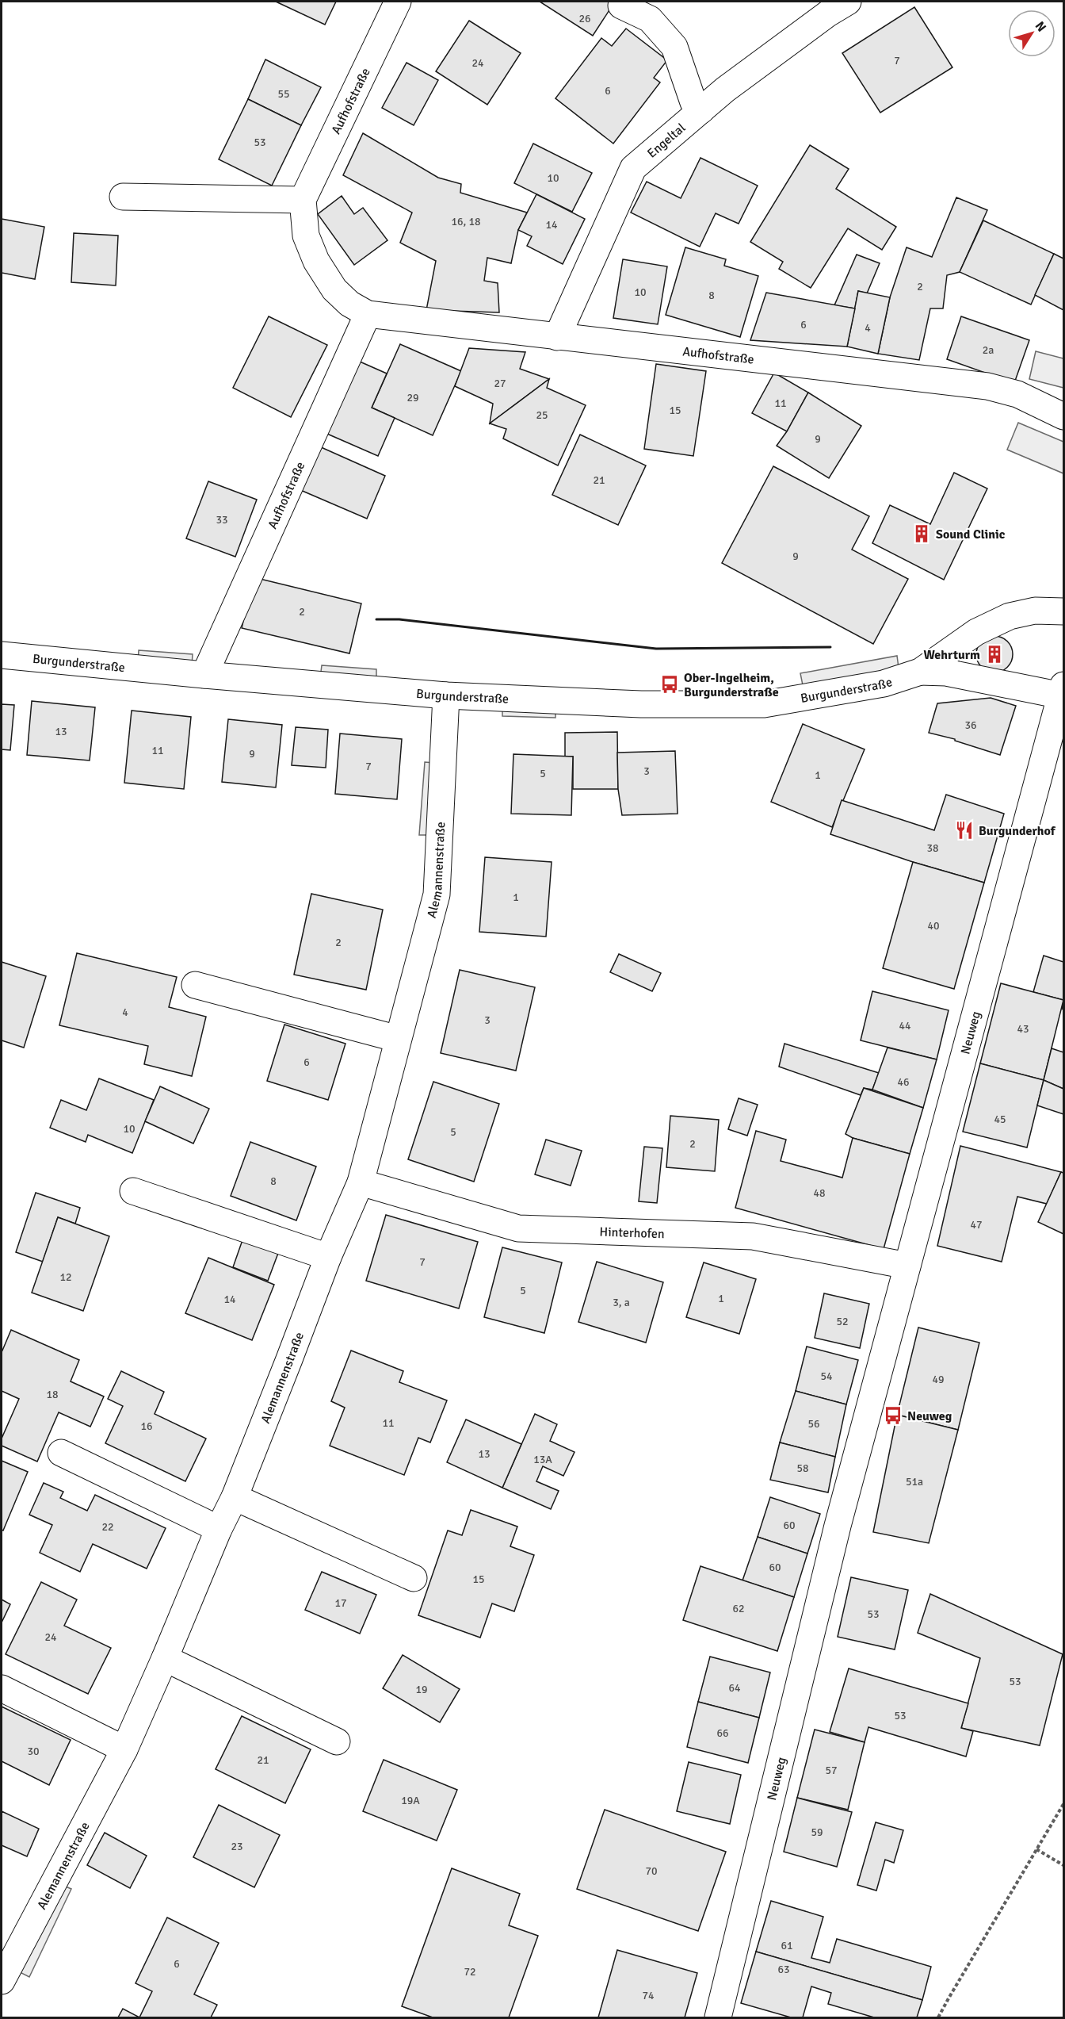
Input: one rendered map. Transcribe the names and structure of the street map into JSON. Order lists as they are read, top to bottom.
{
  "streets": {
    "street": [
      "Aufhofstraße",
      "Engeltal",
      "Burgunderstraße",
      "Alemannenstraße",
      "Neuweg",
      "Hinterhofen"
    ]
  },
  "crossings": [
    ["Aufhofstraße", "Engeltal"],
    ["Aufhofstraße", "Burgunderstraße"],
    ["Burgunderstraße", "Alemannenstraße"],
    ["Burgunderstraße", "Neuweg"],
    ["Alemannenstraße", "Hinterhofen"],
    ["Neuweg", "Hinterhofen"]
  ],
  "places": {
    "building": ["Sound Clinic", "Wehrturm"],
    "bus stop": ["Ober-Ingelheim, Burgunderstraße", "Neuweg"],
    "restaurant": ["Burgunderhof"]
  },
  "house_numbers": [
    "26",
    "7",
    "24",
    "6",
    "55",
    "53",
    "10",
    "16, 18",
    "14",
    "2",
    "10",
    "8",
    "6",
    "4",
    "2a",
    "27",
    "29",
    "11",
    "15",
    "25",
    "9",
    "21",
    "33",
    "9",
    "2",
    "36",
    "13",
    "11",
    "9",
    "7",
    "3",
    "5",
    "1",
    "38",
    "1",
    "40",
    "2",
    "4",
    "3",
    "44",
    "43",
    "6",
    "46",
    "45",
    "10",
    "5",
    "2",
    "8",
    "48",
    "47",
    "7",
    "12",
    "5",
    "1",
    "14",
    "3, a",
    "52",
    "54",
    "49",
    "18",
    "11",
    "56",
    "16",
    "13",
    "13A",
    "58",
    "51a",
    "60",
    "22",
    "60",
    "15",
    "17",
    "62",
    "53",
    "24",
    "53",
    "64",
    "19",
    "53",
    "66",
    "30",
    "21",
    "57",
    "19A",
    "59",
    "23",
    "70",
    "61",
    "6",
    "63",
    "72",
    "74"
  ],
  "north": "top right"
}
